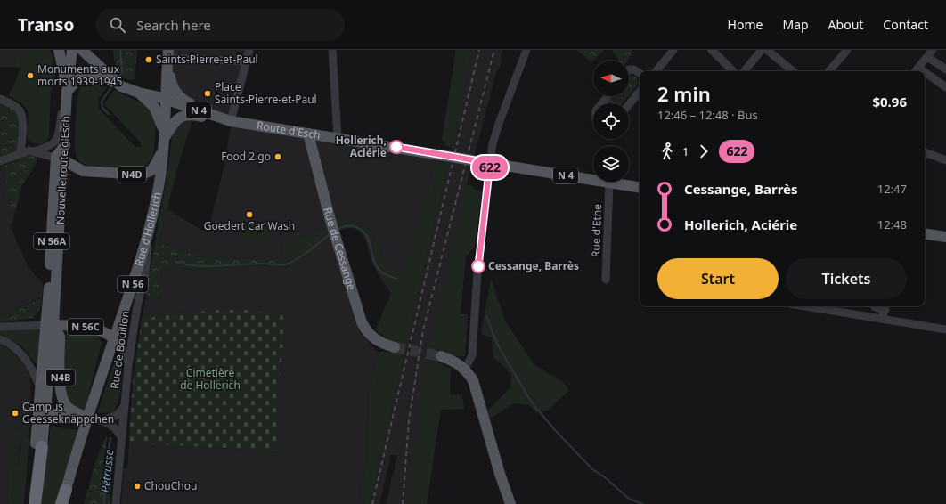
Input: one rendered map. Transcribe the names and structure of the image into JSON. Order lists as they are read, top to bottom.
{
  "streets": {
    "highway": ["Nouvelle route d'Esch", "N 56A", "N 56"],
    "main road": [
      "N 4",
      "Route d'Esch",
      "N4D",
      "Rue d'Hollerich",
      "Rue de Cessange",
      "N 56C",
      "N4B"
    ],
    "street": ["Rue d'Ethe", "Rue de Bouillon"]
  },
  "crossings": [
    ["N 4", "Route d'Esch"],
    ["N 4", "Nouvelle route d'Esch"],
    ["N 4", "N4D"],
    ["N 4", "Rue d'Hollerich"],
    ["N 4", "N 56A"],
    ["N 4", "N 56"],
    ["Route d'Esch", "Nouvelle route d'Esch"],
    ["Route d'Esch", "N4D"],
    ["Route d'Esch", "Rue d'Hollerich"],
    ["Route d'Esch", "Rue d'Ethe"],
    ["Route d'Esch", "N 56A"],
    ["Route d'Esch", "Rue de Cessange"],
    ["Route d'Esch", "N 56"],
    ["Nouvelle route d'Esch", "N4D"],
    ["Nouvelle route d'Esch", "Rue d'Hollerich"],
    ["Nouvelle route d'Esch", "N 56A"],
    ["Nouvelle route d'Esch", "N 56"],
    ["Nouvelle route d'Esch", "N 56C"],
    ["Nouvelle route d'Esch", "N4B"],
    ["N4D", "Rue d'Hollerich"],
    ["N4D", "N 56A"],
    ["N4D", "N 56"],
    ["Rue d'Hollerich", "N 56A"],
    ["Rue d'Hollerich", "N 56"],
    ["Rue d'Hollerich", "N 56C"],
    ["Rue d'Hollerich", "Rue de Bouillon"],
    ["N 56A", "N 56"],
    ["N 56A", "N 56C"],
    ["N 56A", "N4B"],
    ["N 56", "N 56C"],
    ["N 56", "N4B"],
    ["N 56C", "N4B"]
  ],
  "water": ["Pétrusse"],
  "parks": ["Cimetière de Hollerich"],
  "places": [
    "Saints-Pierre-et-Paul",
    "Monuments aux morts 1939-1945",
    "Place Saints-Pierre-et-Paul",
    "Hollerich, Aciérie",
    "Food 2 go",
    "Goedert Car Wash",
    "Cessange, Barrès",
    "Campus Geesseknäppchen",
    "ChouChou"
  ],
  "lines": ["bus line 622"],
  "north": "left",
  "page": {
    "header": "Transo",
    "search": "Search here",
    "nav": [
      "Home",
      "Map",
      "About",
      "Contact"
    ],
    "on_map": "622",
    "heading": ["2 min", "12:46 – 12:48 · Bus", "$0.96"],
    "legs": ["1", "622"],
    "list": [
      {
        "name": "Cessange, Barrès",
        "value": "12:47"
      },
      {
        "name": "Hollerich, Aciérie",
        "value": "12:48"
      }
    ],
    "buttons": ["Start", "Tickets"]
  }
}
